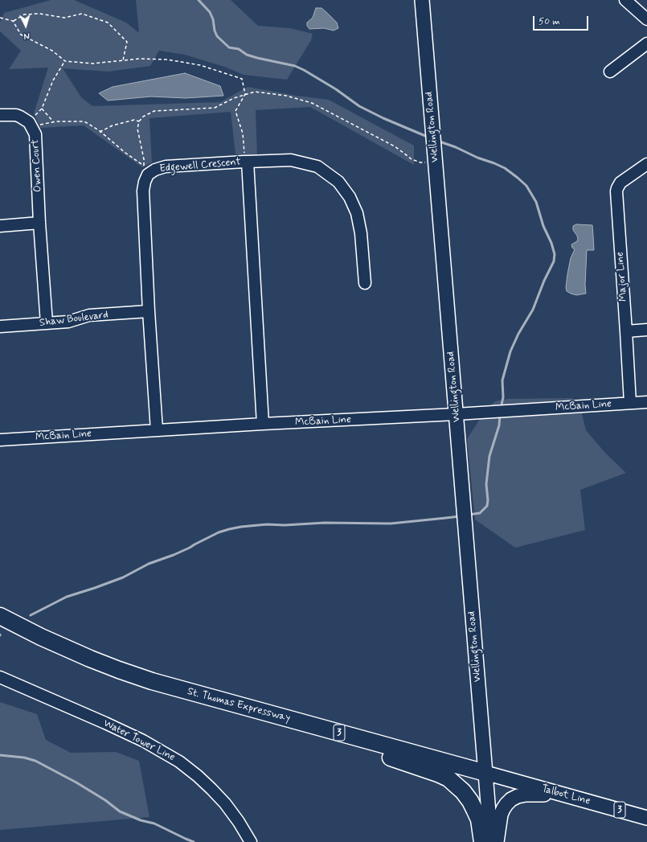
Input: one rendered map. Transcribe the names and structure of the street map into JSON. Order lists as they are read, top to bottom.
{
  "streets": {
    "highway": ["St. Thomas Expressway", "3"],
    "main road": ["Wellington Road", "Talbot Line"],
    "street": [
      "Owen Court",
      "Edgewell Crescent",
      "Major Line",
      "Shaw Boulevard",
      "McBain Line",
      "Water Tower Line"
    ]
  },
  "crossings": [
    ["Wellington Road", "McBain Line"],
    ["Wellington Road", "St. Thomas Expressway"],
    ["Wellington Road", "Talbot Line"],
    ["Owen Court", "Shaw Boulevard"],
    ["Edgewell Crescent", "Shaw Boulevard"],
    ["Edgewell Crescent", "McBain Line"],
    ["Major Line", "McBain Line"],
    ["St. Thomas Expressway", "Talbot Line"]
  ],
  "scale_bar": "50 m",
  "north": "bottom"
}
